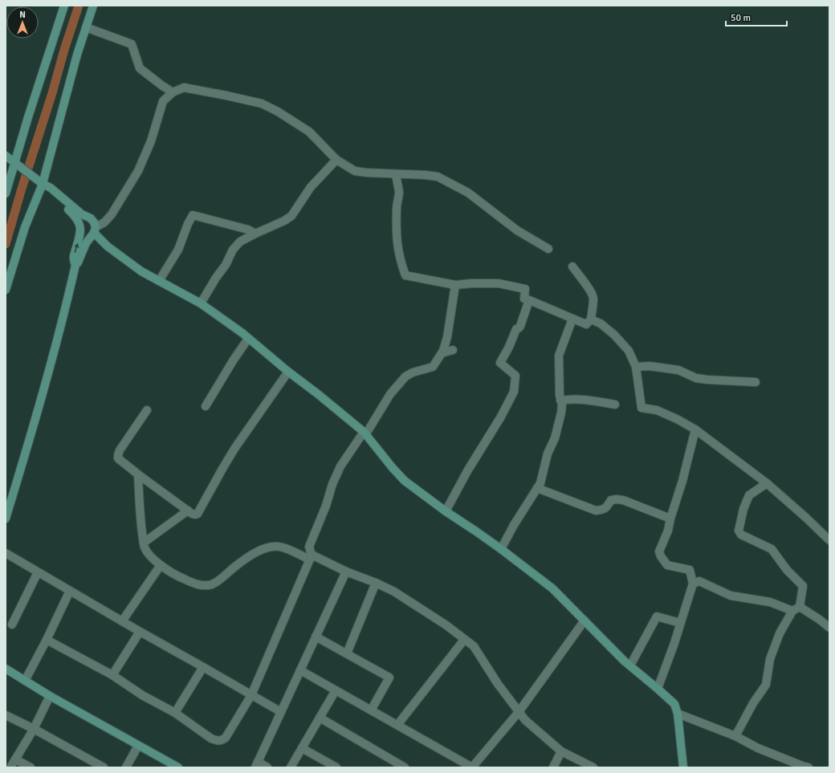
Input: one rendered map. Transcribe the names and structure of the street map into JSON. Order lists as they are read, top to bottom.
{
  "scale_bar": "50 m",
  "north": "top"
}
